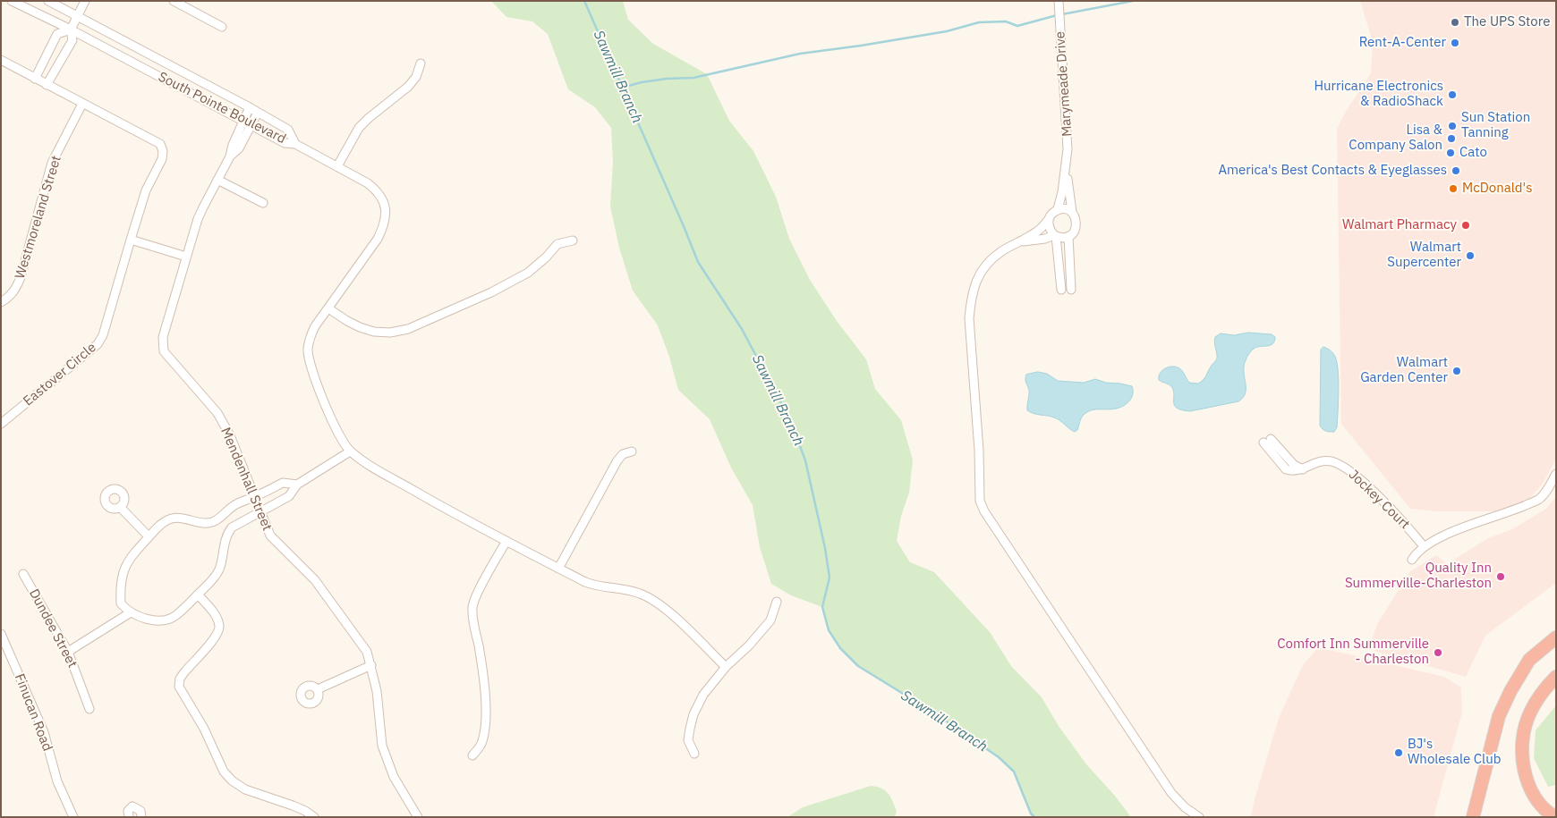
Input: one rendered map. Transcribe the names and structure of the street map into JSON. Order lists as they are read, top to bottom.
{
  "streets": {
    "street": [
      "Marymeade Drive",
      "South Pointe Boulevard",
      "Westmoreland Street",
      "Eastover Circle",
      "Mendenhall Street",
      "Jockey Court",
      "Dundee Street",
      "Finucan Road"
    ]
  },
  "crossings": [
    ["South Pointe Boulevard", "Mendenhall Street"],
    ["Westmoreland Street", "Eastover Circle"]
  ],
  "water": ["Sawmill Branch"],
  "places": [
    "The UPS Store",
    "Rent-A-Center",
    "Hurricane Electronics & RadioShack",
    "Sun Station Tanning",
    "Lisa & Company Salon",
    "Cato",
    "America's Best Contacts & Eyeglasses",
    "McDonald's",
    "Walmart Pharmacy",
    "Walmart Supercenter",
    "Walmart Garden Center",
    "Quality Inn Summerville-Charleston",
    "Comfort Inn Summerville - Charleston",
    "BJ's Wholesale Club"
  ]
}
